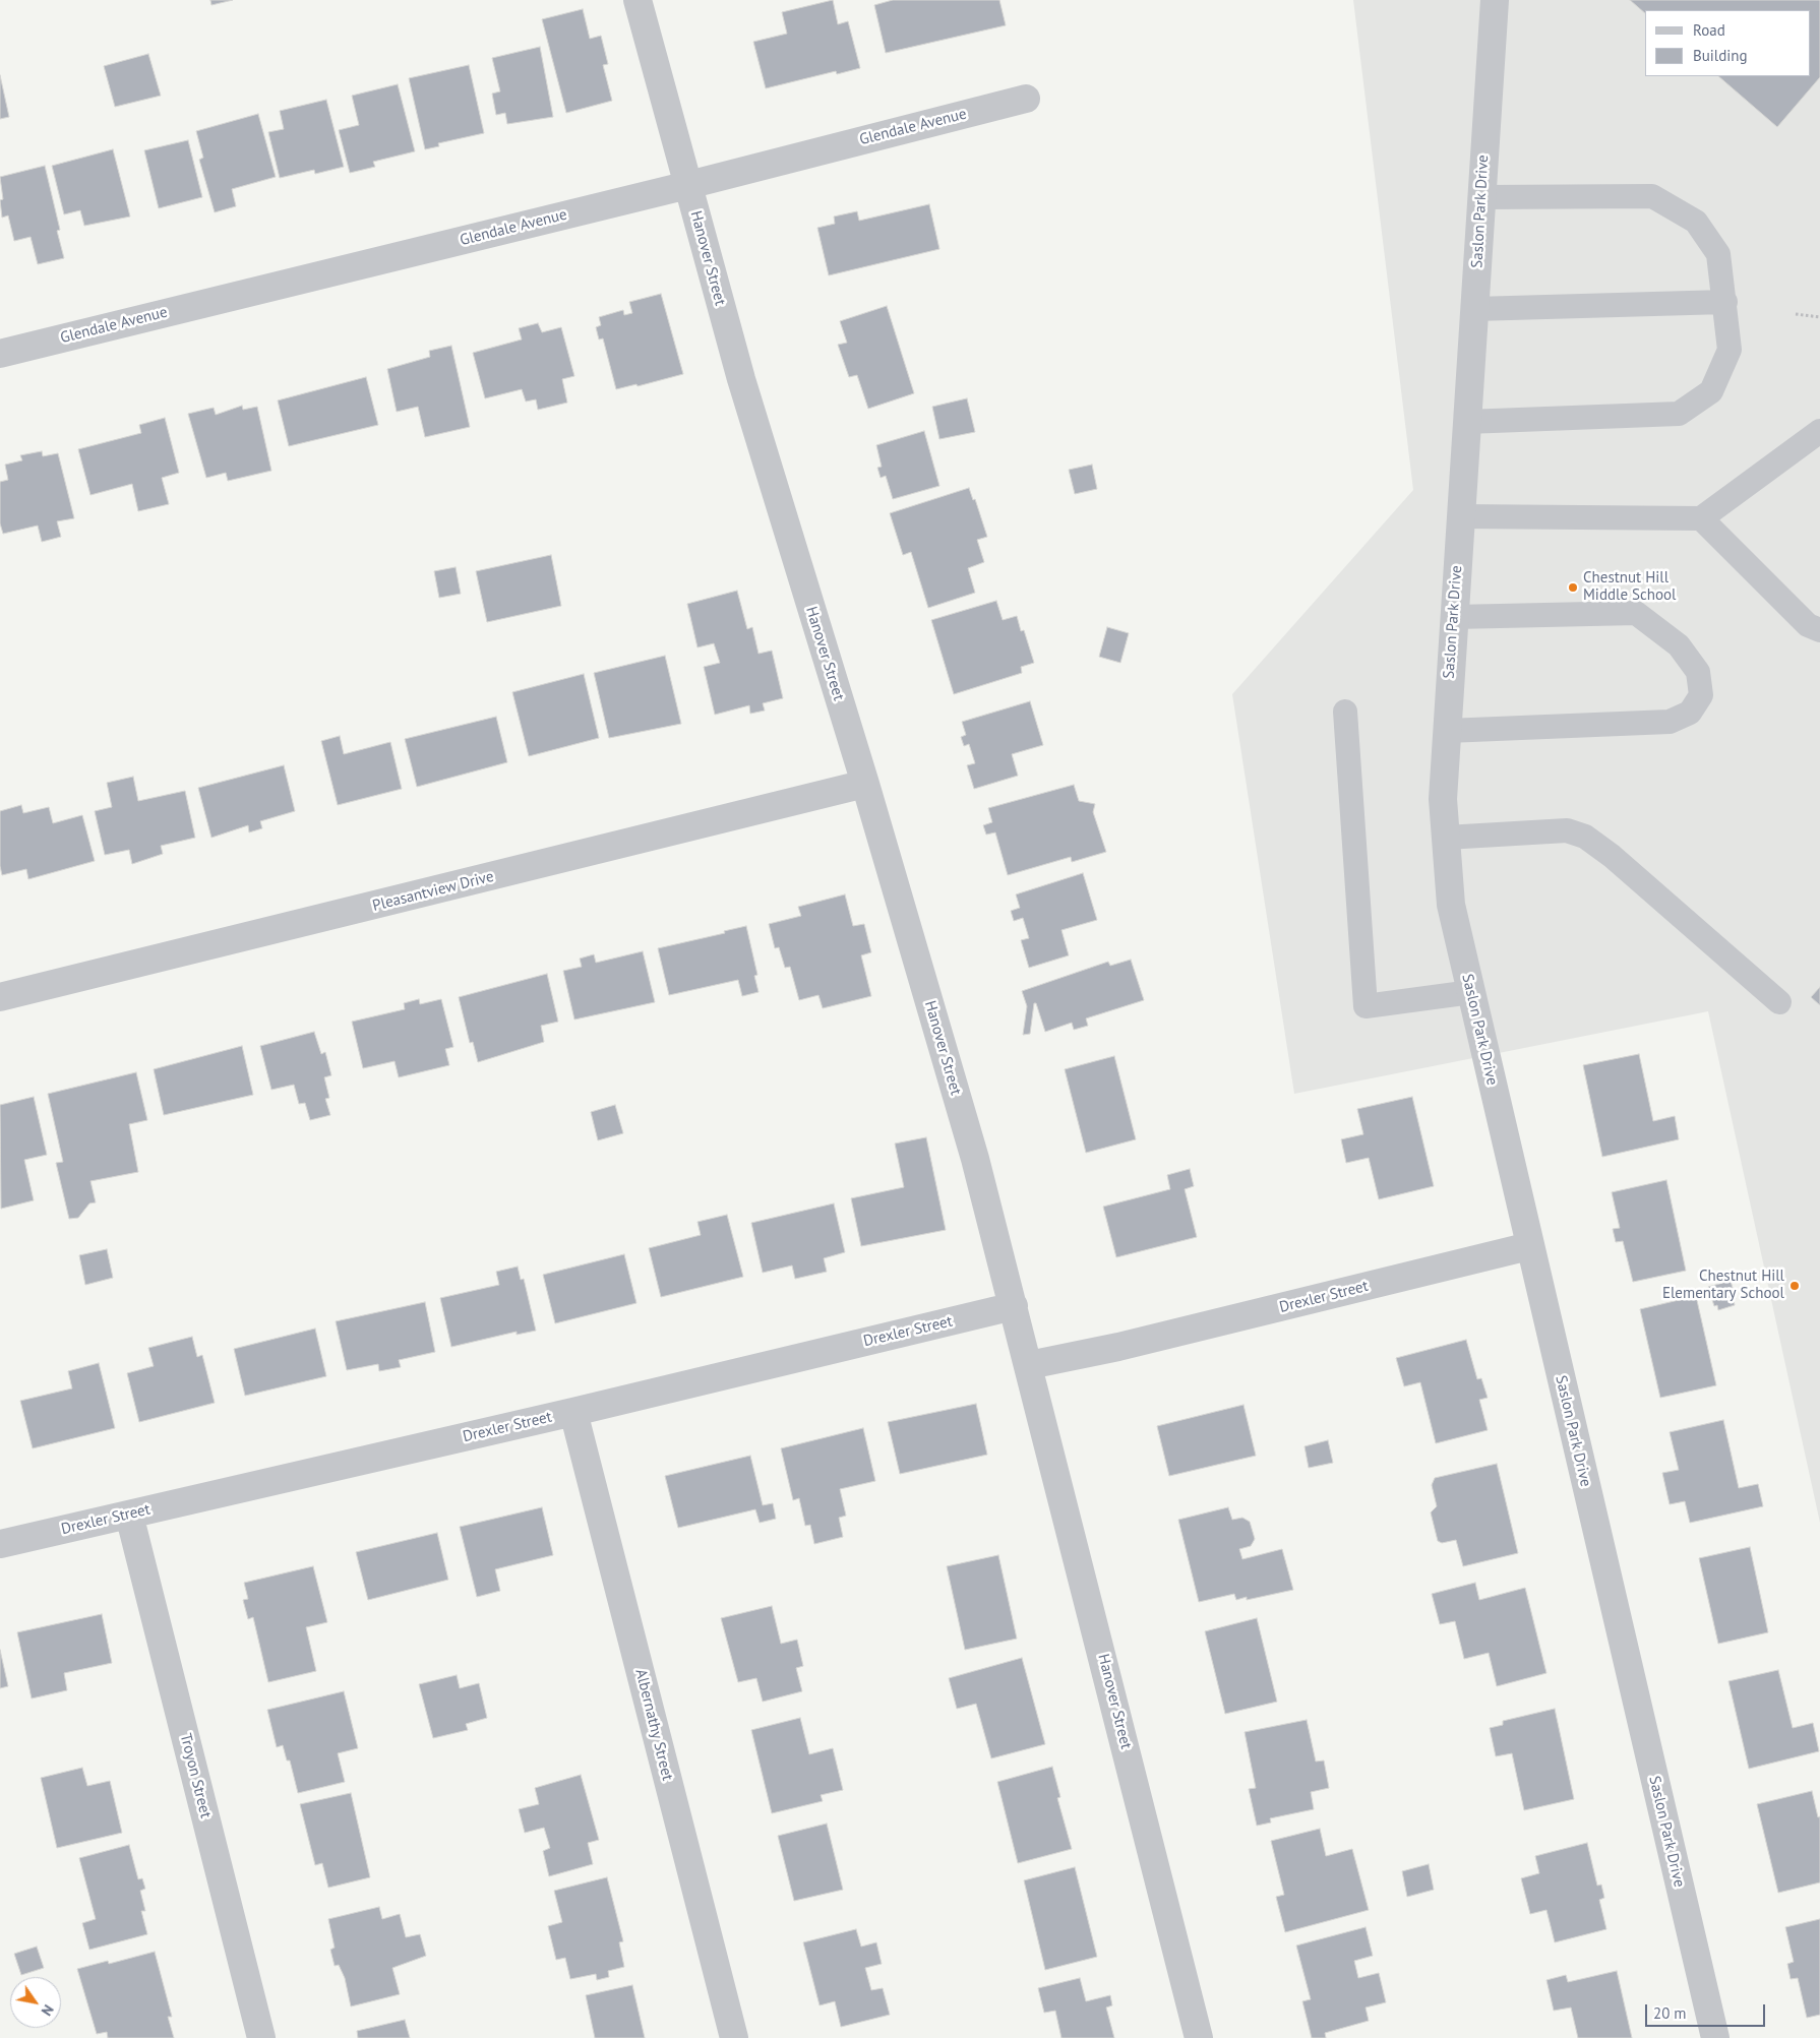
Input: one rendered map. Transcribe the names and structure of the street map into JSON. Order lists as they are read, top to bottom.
{
  "streets": {
    "street": [
      "Glendale Avenue",
      "Saslon Park Drive",
      "Hanover Street",
      "Pleasantview Drive",
      "Drexler Street",
      "Albernathy Street",
      "Troyon Street"
    ]
  },
  "crossings": [
    ["Glendale Avenue", "Hanover Street"],
    ["Saslon Park Drive", "Drexler Street"],
    ["Hanover Street", "Pleasantview Drive"],
    ["Hanover Street", "Drexler Street"],
    ["Drexler Street", "Albernathy Street"],
    ["Drexler Street", "Troyon Street"]
  ],
  "places": ["Chestnut Hill Middle School", "Chestnut Hill Elementary School"],
  "legend": ["Road", "Building"],
  "scale_bar": "20 m",
  "north": "bottom right"
}
